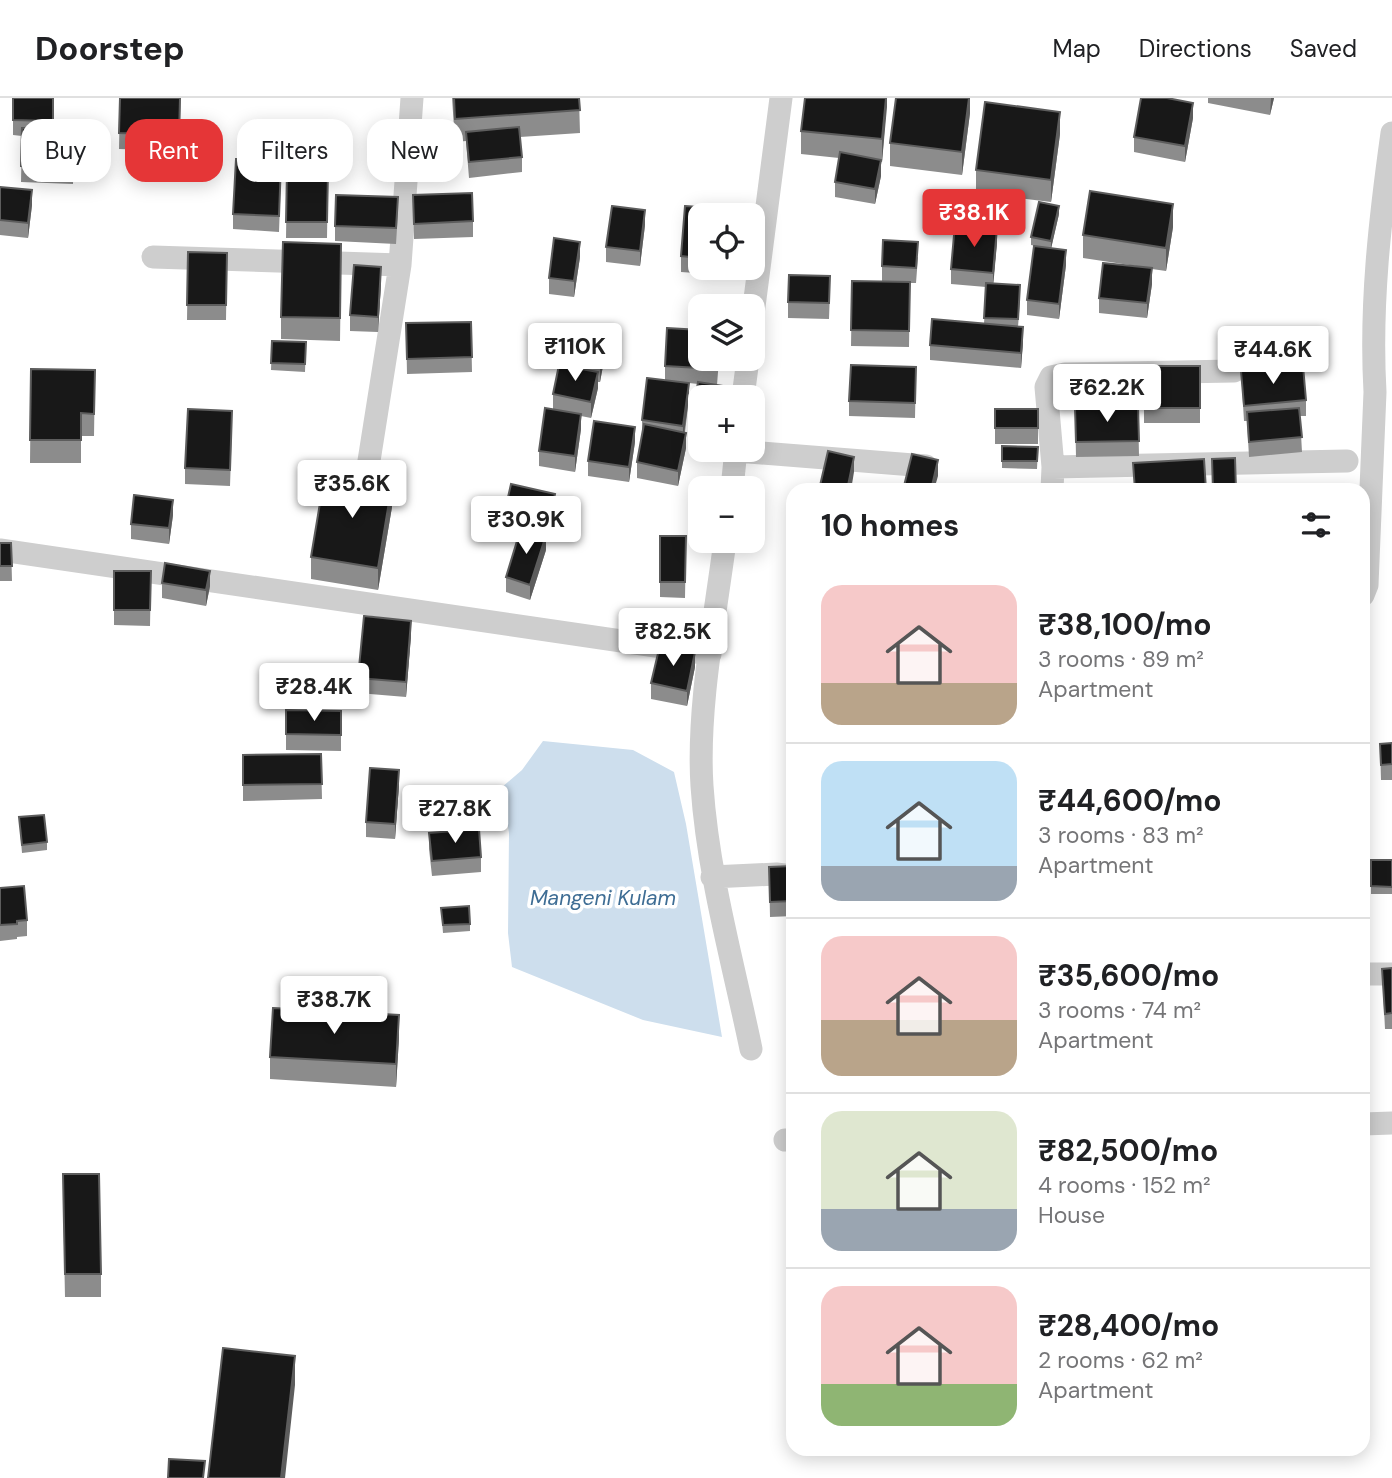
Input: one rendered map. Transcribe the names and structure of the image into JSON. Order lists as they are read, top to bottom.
{
  "water": ["Mangeni Kulam"],
  "page": {
    "header": "Doorstep",
    "nav": ["Map", "Directions", "Saved"],
    "chip": [
      "Buy",
      "Rent",
      "Filters",
      "New"
    ],
    "price": [
      "₹38.1K",
      "₹110K",
      "₹44.6K",
      "₹62.2K",
      "₹35.6K",
      "₹30.9K",
      "₹82.5K",
      "₹28.4K",
      "₹27.8K",
      "₹38.7K"
    ],
    "map_buttons": ["+", "−"],
    "heading": "10 homes",
    "list": [
      {
        "name": "₹38,100/mo",
        "note": "3 rooms · 89 m² · Apartment"
      },
      {
        "name": "₹44,600/mo",
        "note": "3 rooms · 83 m² · Apartment"
      },
      {
        "name": "₹35,600/mo",
        "note": "3 rooms · 74 m² · Apartment"
      },
      {
        "name": "₹82,500/mo",
        "note": "4 rooms · 152 m² · House"
      },
      {
        "name": "₹28,400/mo",
        "note": "2 rooms · 62 m² · Apartment"
      }
    ]
  }
}
